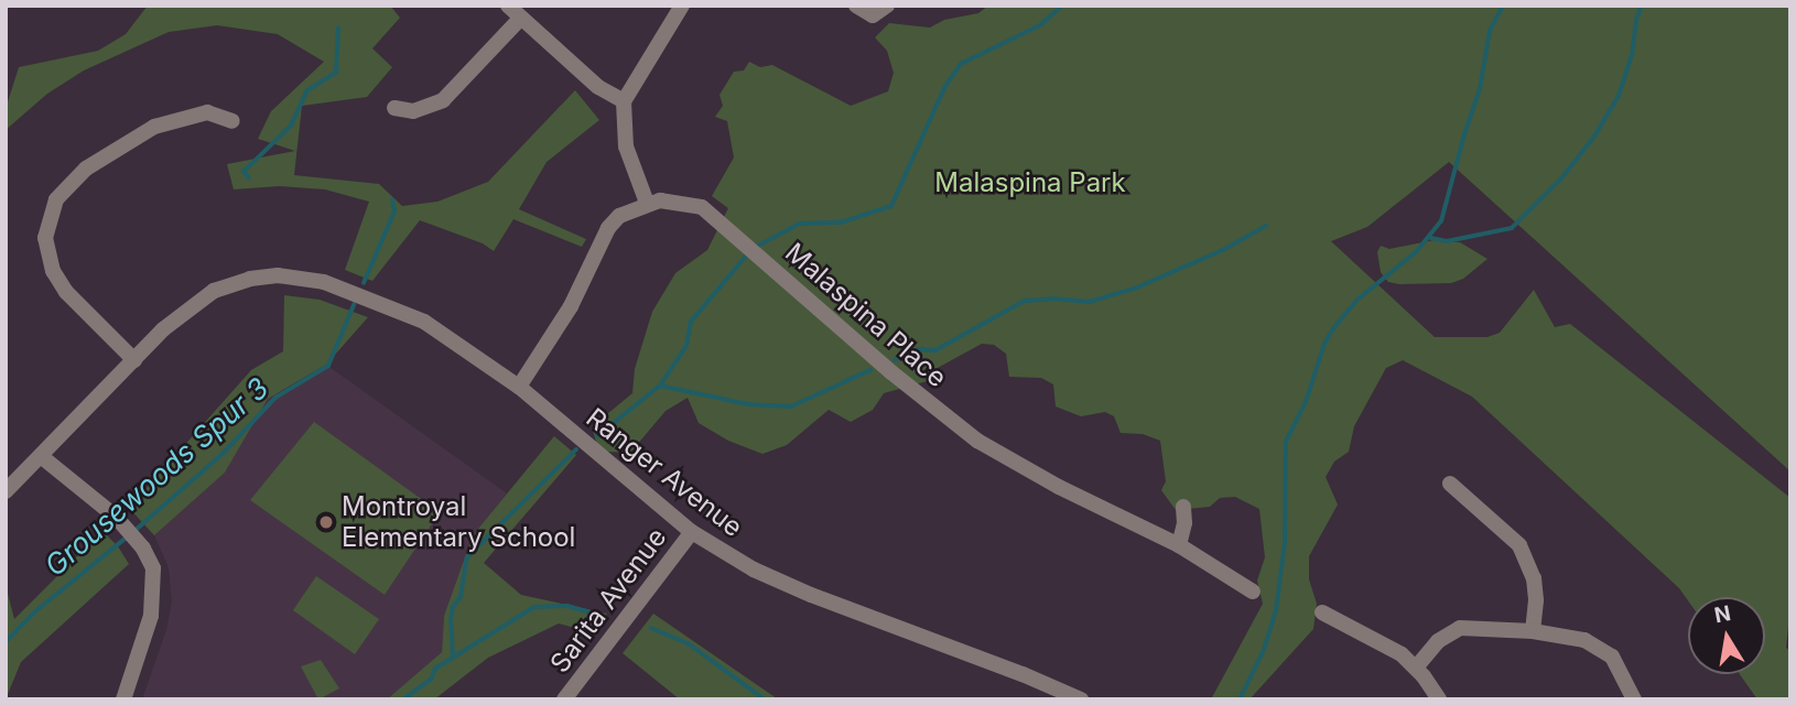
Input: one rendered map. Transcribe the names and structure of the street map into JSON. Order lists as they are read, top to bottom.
{
  "streets": {
    "street": ["Malaspina Place", "Ranger Avenue", "Sarita Avenue"]
  },
  "crossings": [
    ["Malaspina Place", "Ranger Avenue"],
    ["Ranger Avenue", "Sarita Avenue"]
  ],
  "water": ["Grousewoods Spur 3"],
  "parks": ["Malaspina Park"],
  "places": ["Montroyal Elementary School"],
  "north": "top"
}
